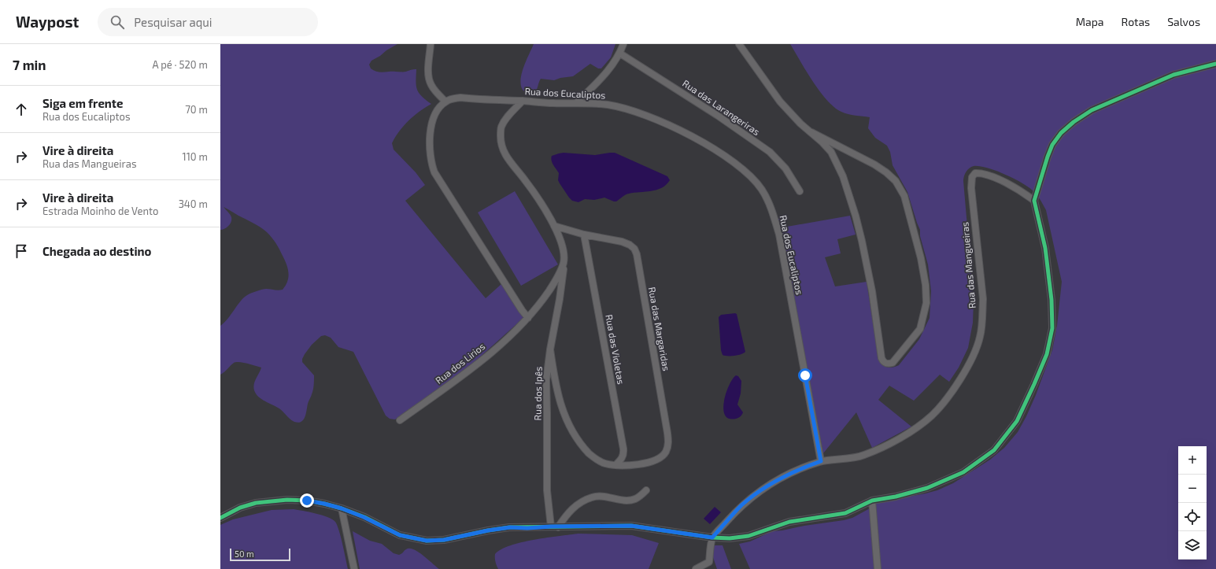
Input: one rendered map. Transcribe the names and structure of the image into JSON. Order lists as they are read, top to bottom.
{
  "streets": {
    "street": [
      "Rua dos Eucaliptos",
      "Rua das Larangeriras",
      "Rua das Mangueiras",
      "Rua das Margaridas",
      "Rua das Violetas",
      "Rua dos Lirios",
      "Rua dos Ipês"
    ]
  },
  "crossings": [
    ["Rua dos Eucaliptos", "Rua das Mangueiras"],
    ["Rua dos Eucaliptos", "Rua dos Ipês"],
    ["Rua das Margaridas", "Rua das Violetas"],
    ["Rua das Margaridas", "Rua dos Ipês"],
    ["Rua dos Lirios", "Rua dos Ipês"]
  ],
  "scale_bar": "50 m",
  "page": {
    "header": "Waypost",
    "search": "Pesquisar aqui",
    "nav": ["Mapa", "Rotas", "Salvos"],
    "heading": ["7 min", "A pé · 520 m"],
    "list": [
      ["Siga em frente", "Rua dos Eucaliptos", "70 m"],
      ["Vire à direita", "Rua das Mangueiras", "110 m"],
      ["Vire à direita", "Estrada Moinho de Vento", "340 m"],
      "Chegada ao destino"
    ],
    "map_buttons": ["+", "−"],
    "scale": "50 m"
  }
}
